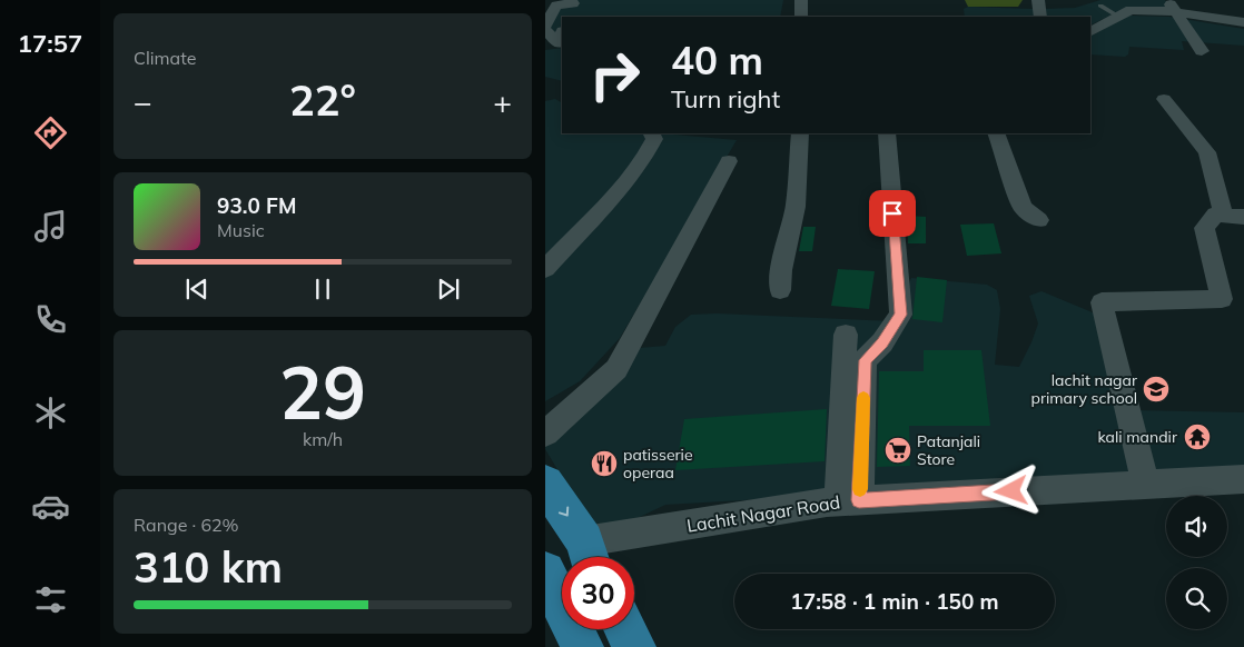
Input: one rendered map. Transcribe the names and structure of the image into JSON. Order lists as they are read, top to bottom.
{
  "streets": {
    "street": ["Lachit Nagar Road"]
  },
  "places": {
    "school or university": ["lachit nagar primary school"],
    "temple": ["kali mandir"],
    "supermarket": ["Patanjali Store"],
    "restaurant": ["patisserie operaa"]
  },
  "page": {
    "tabs": "17:57",
    "tile": [
      "Climate",
      ["29", "km/h"],
      ["Range · 62%", "310 km"]
    ],
    "turn": ["40 m", "Turn right"],
    "heat": ["−", "22°", "+"],
    "song": ["93.0 FM", "Music"],
    "limit": "30",
    "trip": "17:58 · 1 min · 150 m"
  }
}
